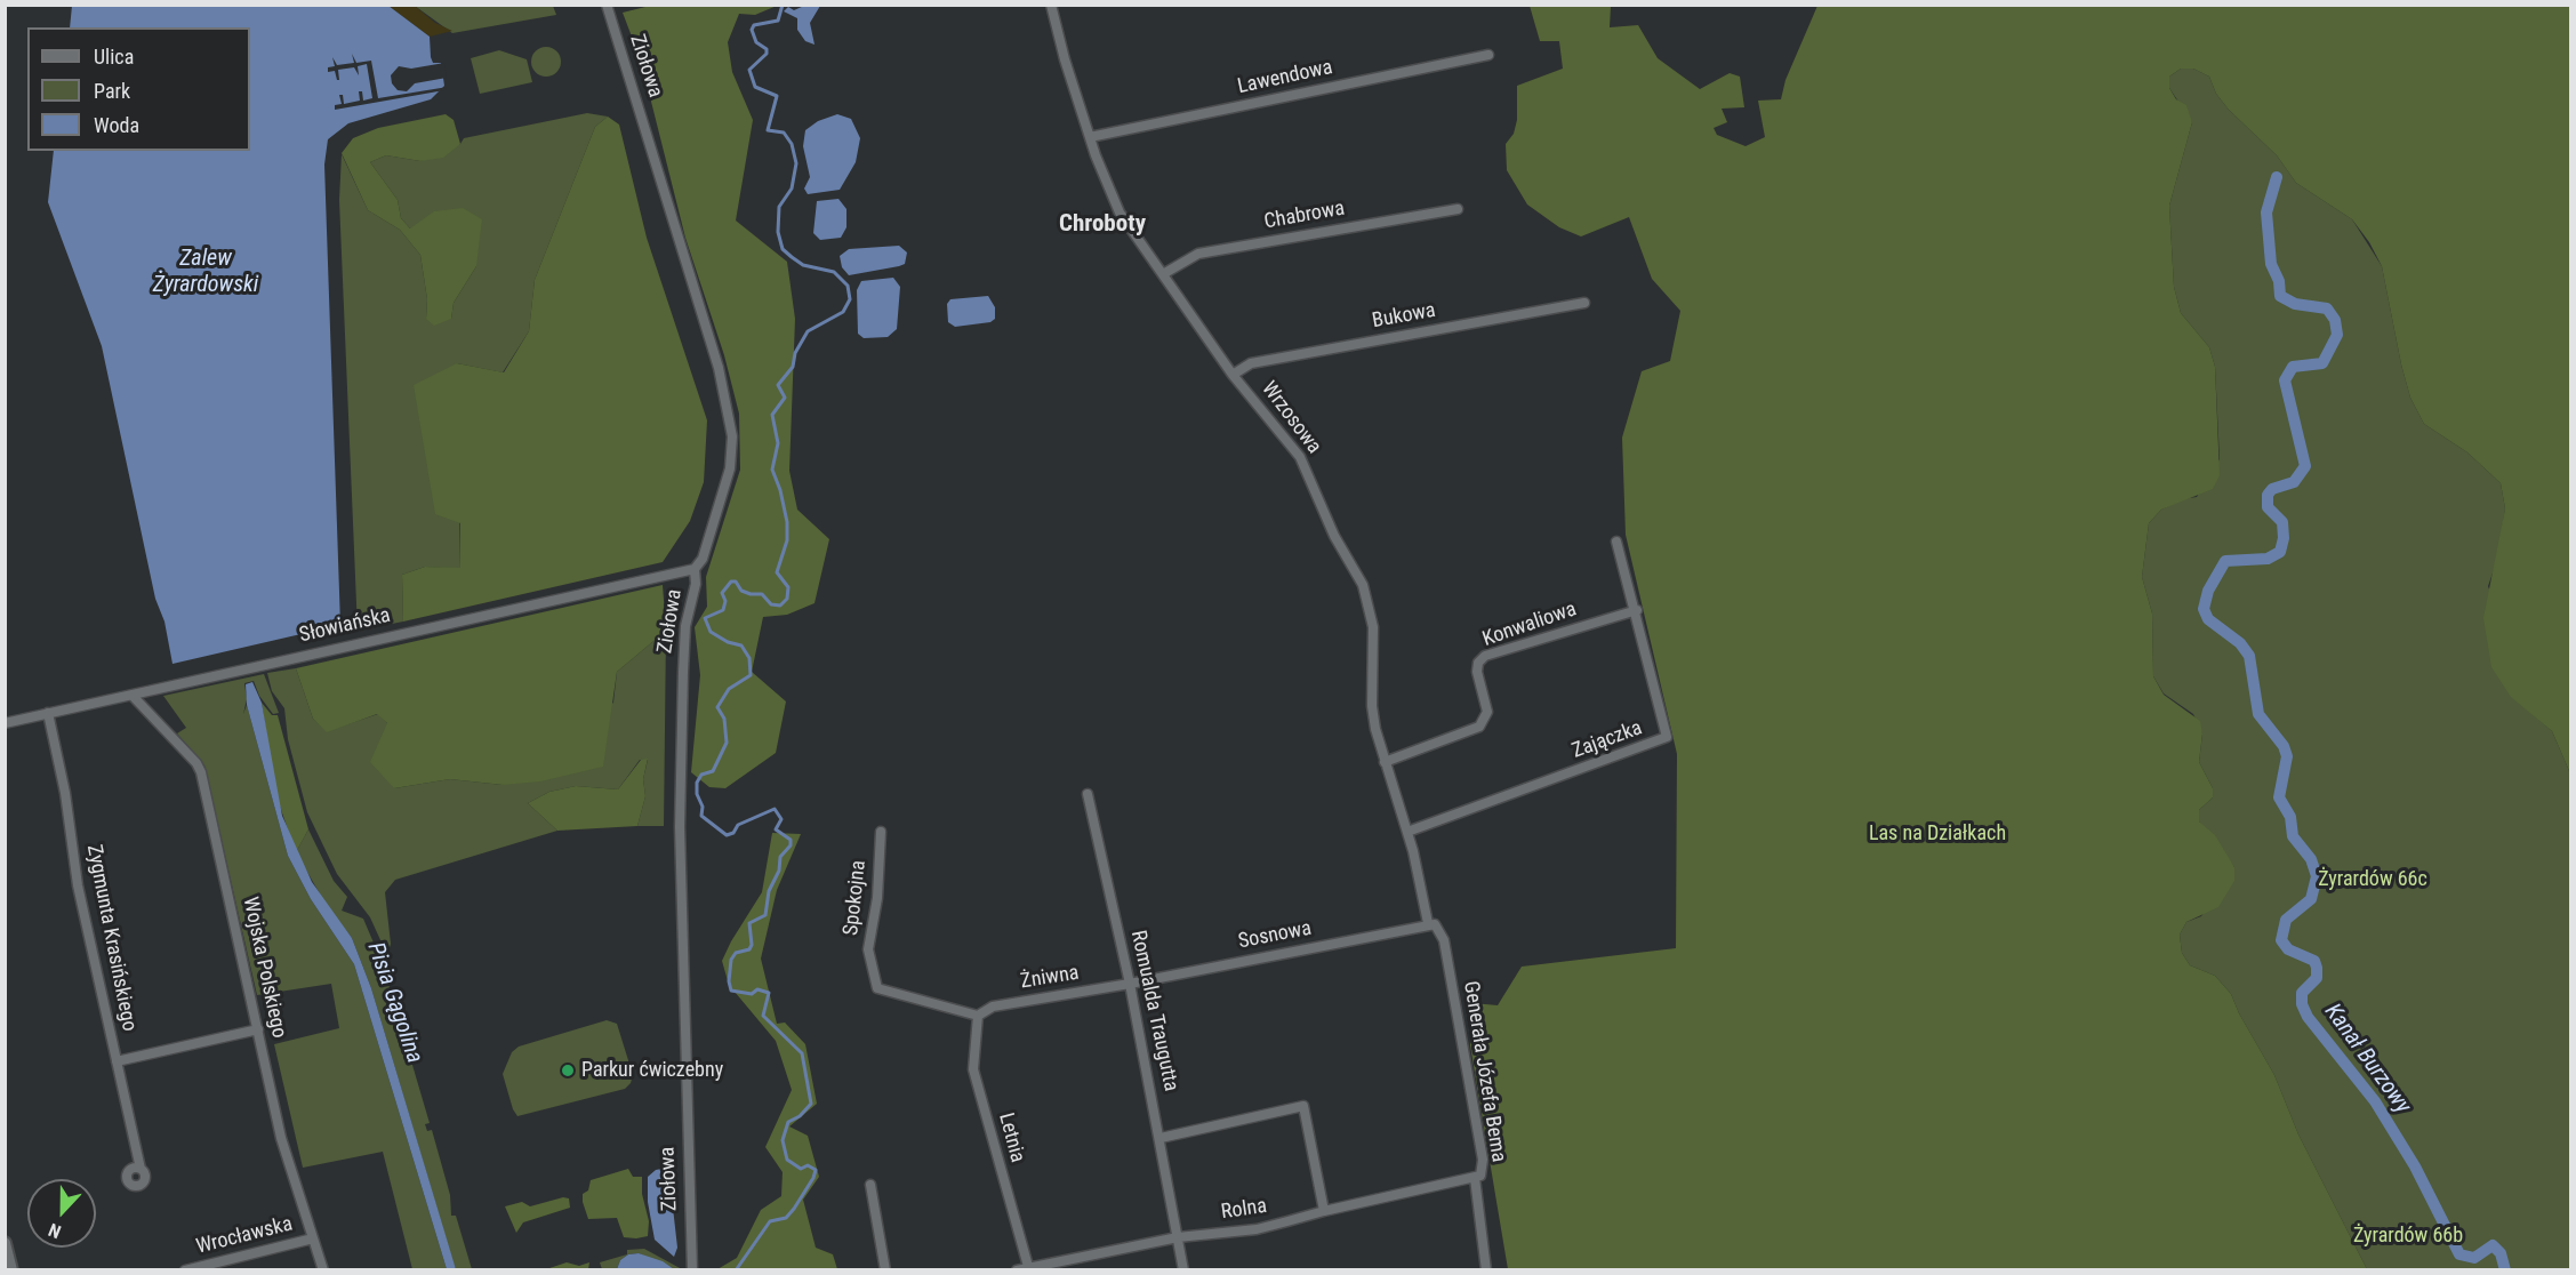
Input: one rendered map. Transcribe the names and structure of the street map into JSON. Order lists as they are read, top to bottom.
{
  "streets": {
    "street": [
      "Ziołowa",
      "Lawendowa",
      "Chabrowa",
      "Bukowa",
      "Wrzosowa",
      "Konwaliowa",
      "Słowiańska",
      "Zajączka",
      "Spokojna",
      "Sosnowa",
      "Zygmunta Krasińskiego",
      "Wojska Polskiego",
      "Żniwna",
      "Romualda Traugutta",
      "Generała Józefa Bema",
      "Letnia",
      "Rolna",
      "Wrocławska"
    ]
  },
  "crossings": [
    ["Ziołowa", "Słowiańska"],
    ["Lawendowa", "Wrzosowa"],
    ["Chabrowa", "Wrzosowa"],
    ["Bukowa", "Wrzosowa"],
    ["Wrzosowa", "Konwaliowa"],
    ["Wrzosowa", "Zajączka"],
    ["Wrzosowa", "Sosnowa"],
    ["Wrzosowa", "Generała Józefa Bema"],
    ["Konwaliowa", "Zajączka"],
    ["Słowiańska", "Zygmunta Krasińskiego"],
    ["Słowiańska", "Wojska Polskiego"],
    ["Spokojna", "Żniwna"],
    ["Spokojna", "Letnia"],
    ["Sosnowa", "Żniwna"],
    ["Sosnowa", "Romualda Traugutta"],
    ["Sosnowa", "Generała Józefa Bema"],
    ["Wojska Polskiego", "Wrocławska"],
    ["Żniwna", "Romualda Traugutta"],
    ["Żniwna", "Letnia"],
    ["Romualda Traugutta", "Rolna"],
    ["Generała Józefa Bema", "Rolna"],
    ["Letnia", "Rolna"]
  ],
  "districts": ["Chroboty"],
  "water": ["Zalew Żyrardowski", "Pisia Gągolina", "Kanał Burzowy"],
  "parks": ["Las na Działkach", "Żyrardów 66c", "Żyrardów 66b"],
  "places": ["Parkur ćwiczebny"],
  "legend": ["Ulica", "Park", "Woda"],
  "north": "bottom"
}
